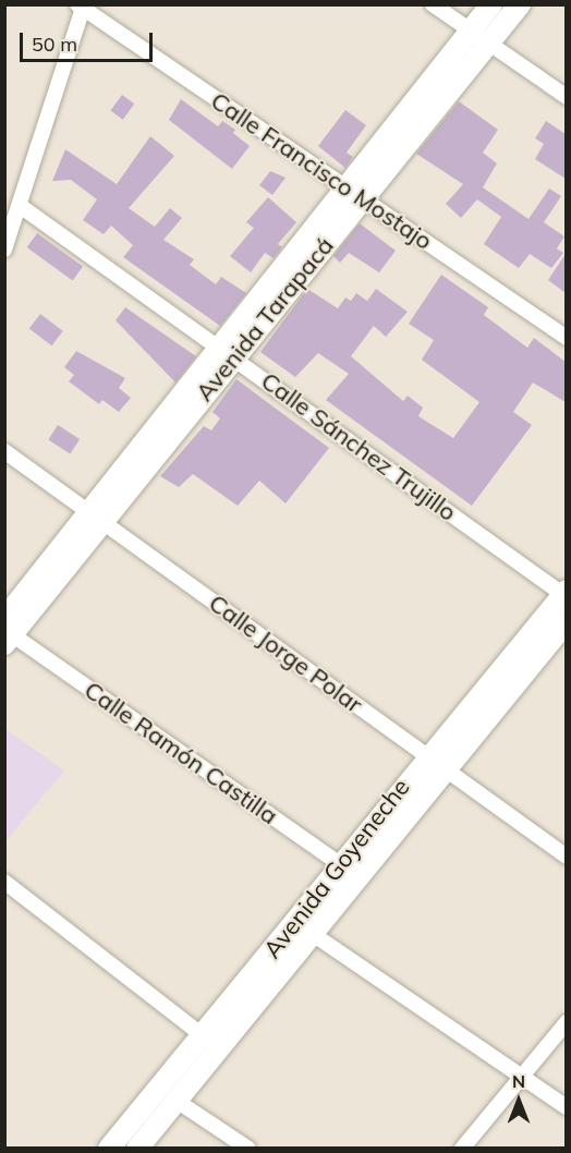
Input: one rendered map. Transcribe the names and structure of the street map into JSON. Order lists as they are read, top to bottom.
{
  "streets": {
    "main road": ["Avenida Tarapacá", "Avenida Goyeneche"],
    "street": [
      "Calle Francisco Mostajo",
      "Calle Sánchez Trujillo",
      "Calle Jorge Polar",
      "Calle Ramón Castilla"
    ]
  },
  "crossings": [
    ["Calle Francisco Mostajo", "Avenida Tarapacá"],
    ["Avenida Tarapacá", "Calle Sánchez Trujillo"],
    ["Avenida Tarapacá", "Calle Jorge Polar"],
    ["Avenida Tarapacá", "Calle Ramón Castilla"],
    ["Calle Sánchez Trujillo", "Avenida Goyeneche"],
    ["Calle Jorge Polar", "Avenida Goyeneche"],
    ["Calle Ramón Castilla", "Avenida Goyeneche"]
  ],
  "scale_bar": "50 m",
  "north": "top"
}
